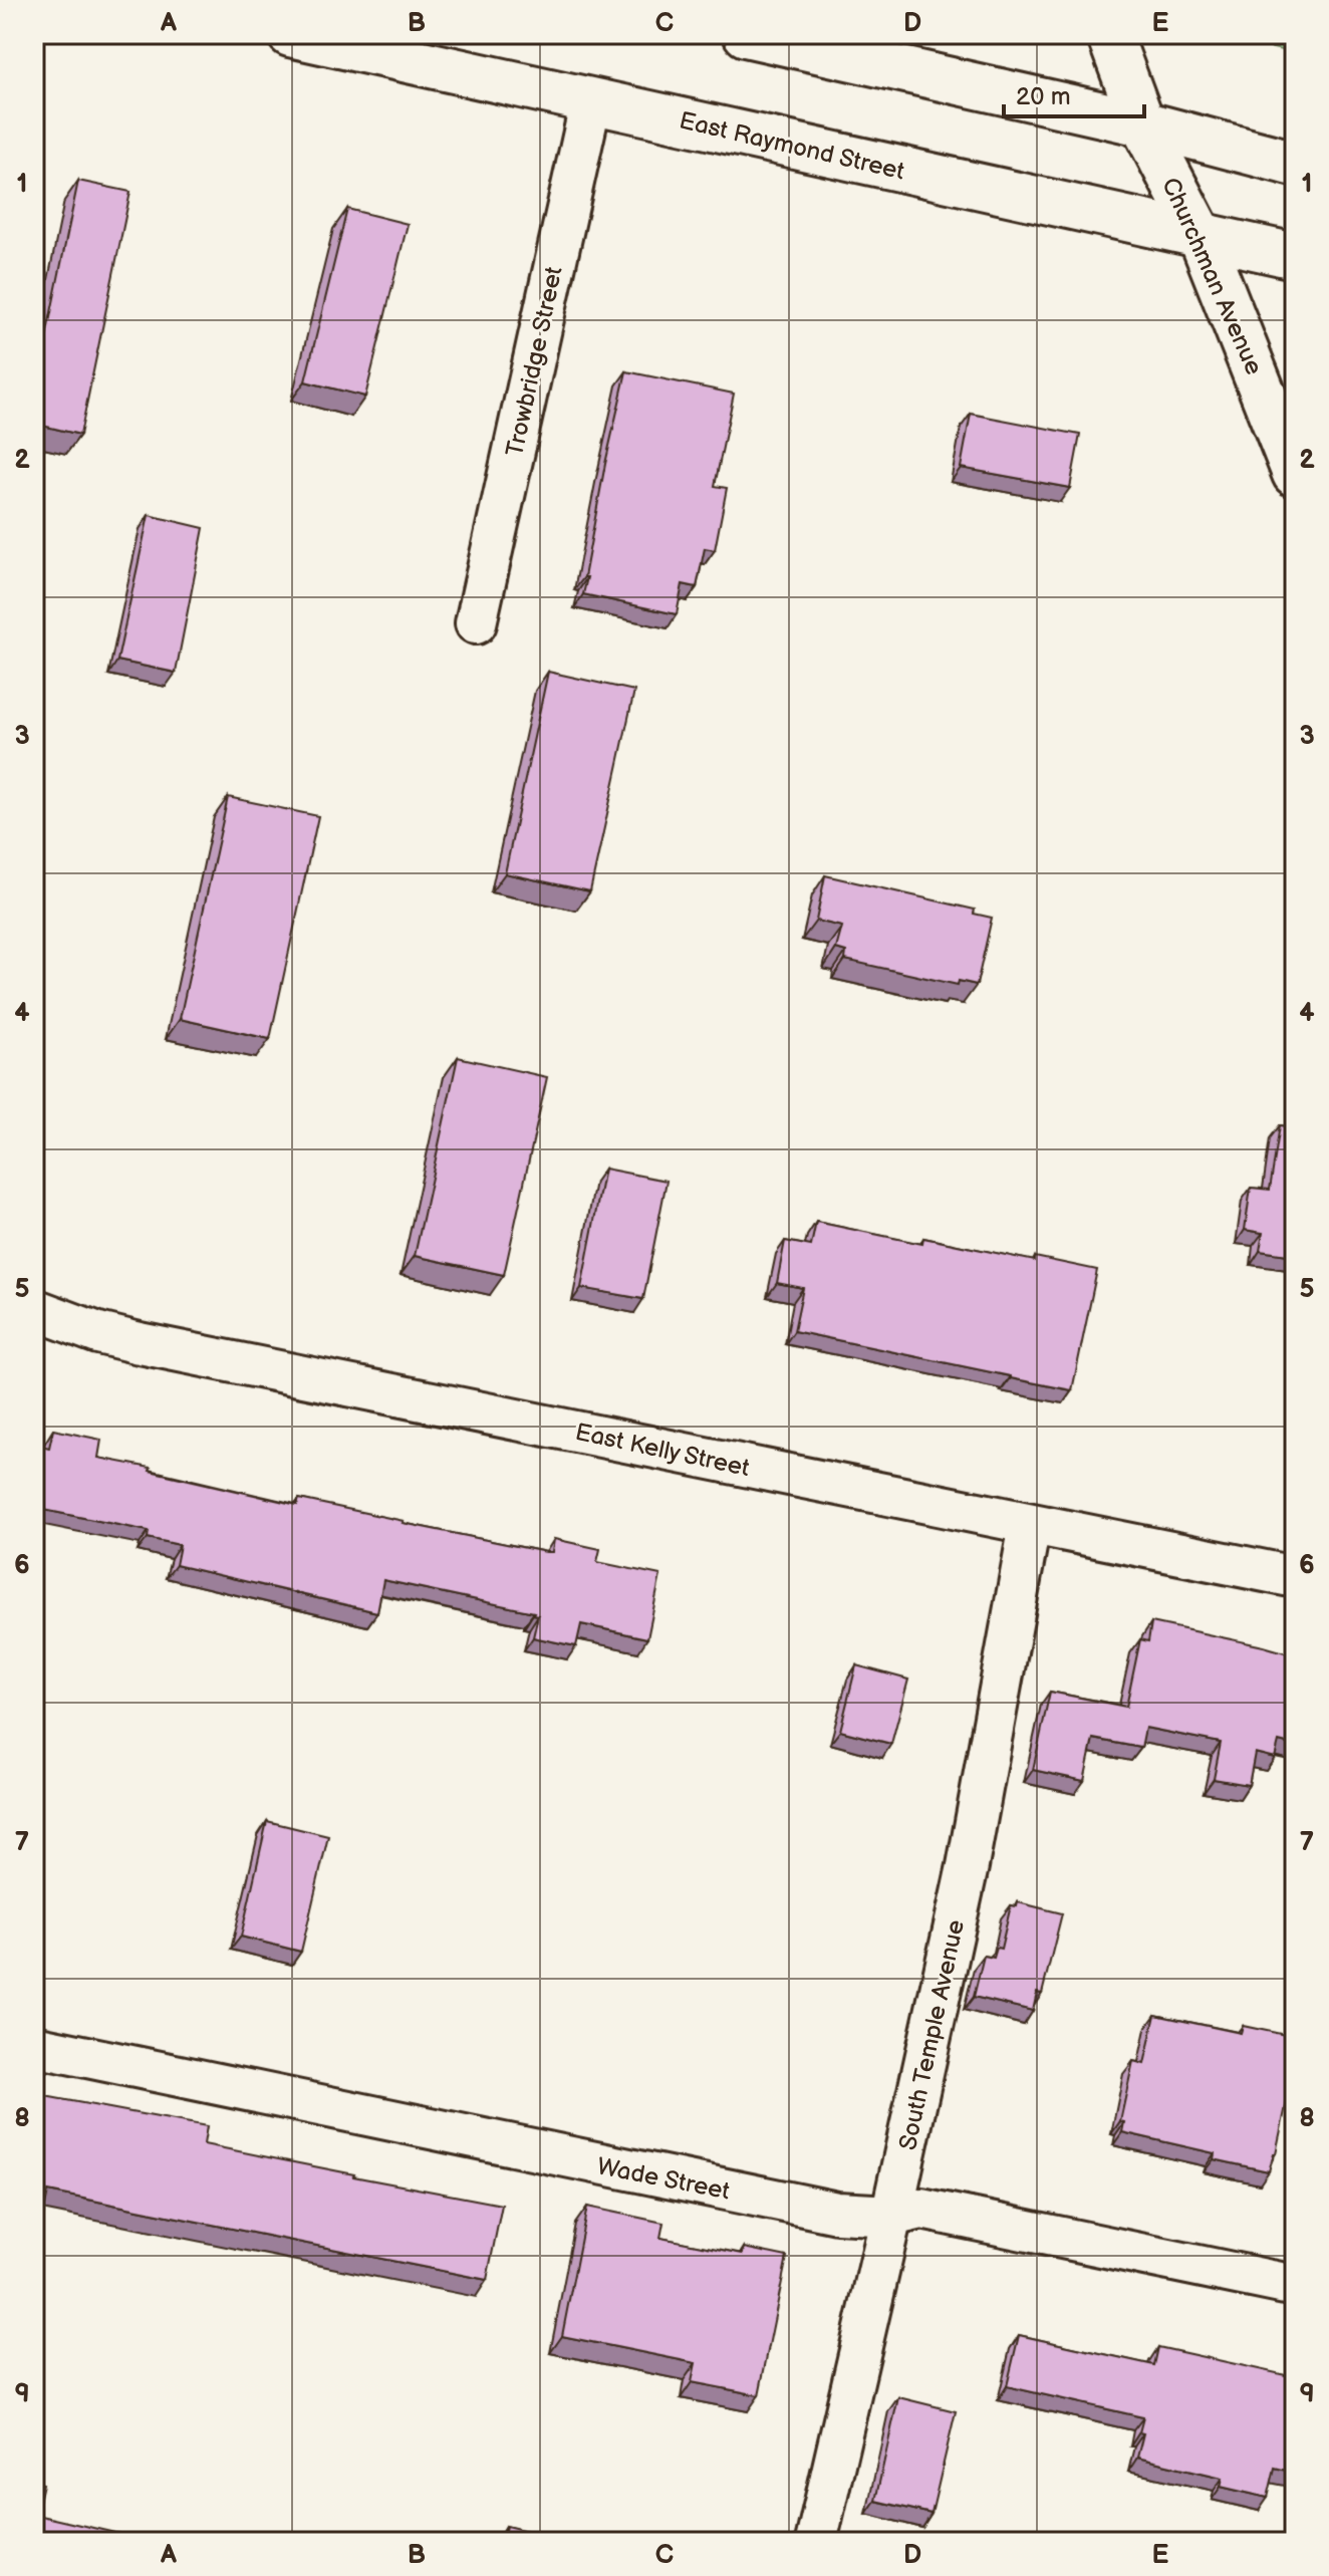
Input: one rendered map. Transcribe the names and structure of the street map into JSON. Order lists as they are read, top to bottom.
{
  "streets": {
    "main road": ["East Raymond Street", "Churchman Avenue"],
    "street": [
      "Trowbridge Street",
      "East Kelly Street",
      "South Temple Avenue",
      "Wade Street"
    ]
  },
  "crossings": [
    ["East Raymond Street", "Churchman Avenue"],
    ["East Raymond Street", "Trowbridge Street"],
    ["East Kelly Street", "South Temple Avenue"],
    ["South Temple Avenue", "Wade Street"]
  ],
  "scale_bar": "20 m",
  "grid": {
    "columns": [
      "A",
      "B",
      "C",
      "D",
      "E"
    ],
    "rows": [
      "1",
      "2",
      "3",
      "4",
      "5",
      "6",
      "7",
      "8",
      "9"
    ]
  }
}
